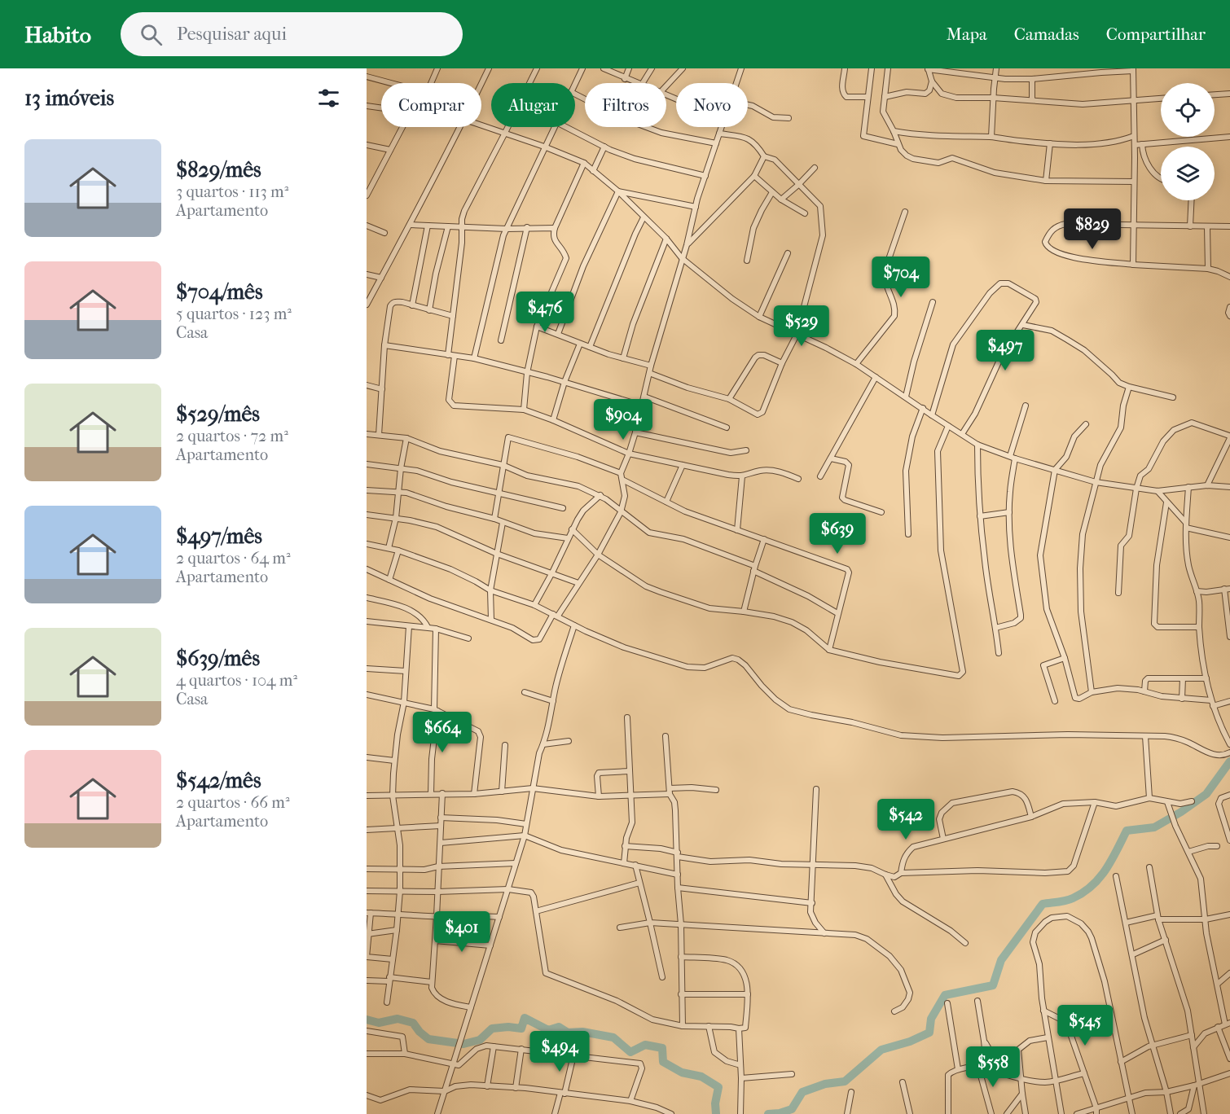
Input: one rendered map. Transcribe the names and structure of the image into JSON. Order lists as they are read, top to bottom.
{
  "page": {
    "header": "Habito",
    "search": "Pesquisar aqui",
    "nav": ["Mapa", "Camadas", "Compartilhar"],
    "heading": "13 imóveis",
    "chip": [
      "Comprar",
      "Alugar",
      "Filtros",
      "Novo"
    ],
    "list": [
      {
        "name": "$829/mês",
        "note": "3 quartos · 113 m² · Apartamento"
      },
      {
        "name": "$704/mês",
        "note": "5 quartos · 123 m² · Casa"
      },
      {
        "name": "$529/mês",
        "note": "2 quartos · 72 m² · Apartamento"
      },
      {
        "name": "$497/mês",
        "note": "2 quartos · 64 m² · Apartamento"
      },
      {
        "name": "$639/mês",
        "note": "4 quartos · 104 m² · Casa"
      },
      {
        "name": "$542/mês",
        "note": "2 quartos · 66 m² · Apartamento"
      }
    ],
    "price": [
      "$829",
      "$704",
      "$476",
      "$529",
      "$497",
      "$904",
      "$639",
      "$664",
      "$542",
      "$401",
      "$545",
      "$494",
      "$558"
    ]
  }
}
